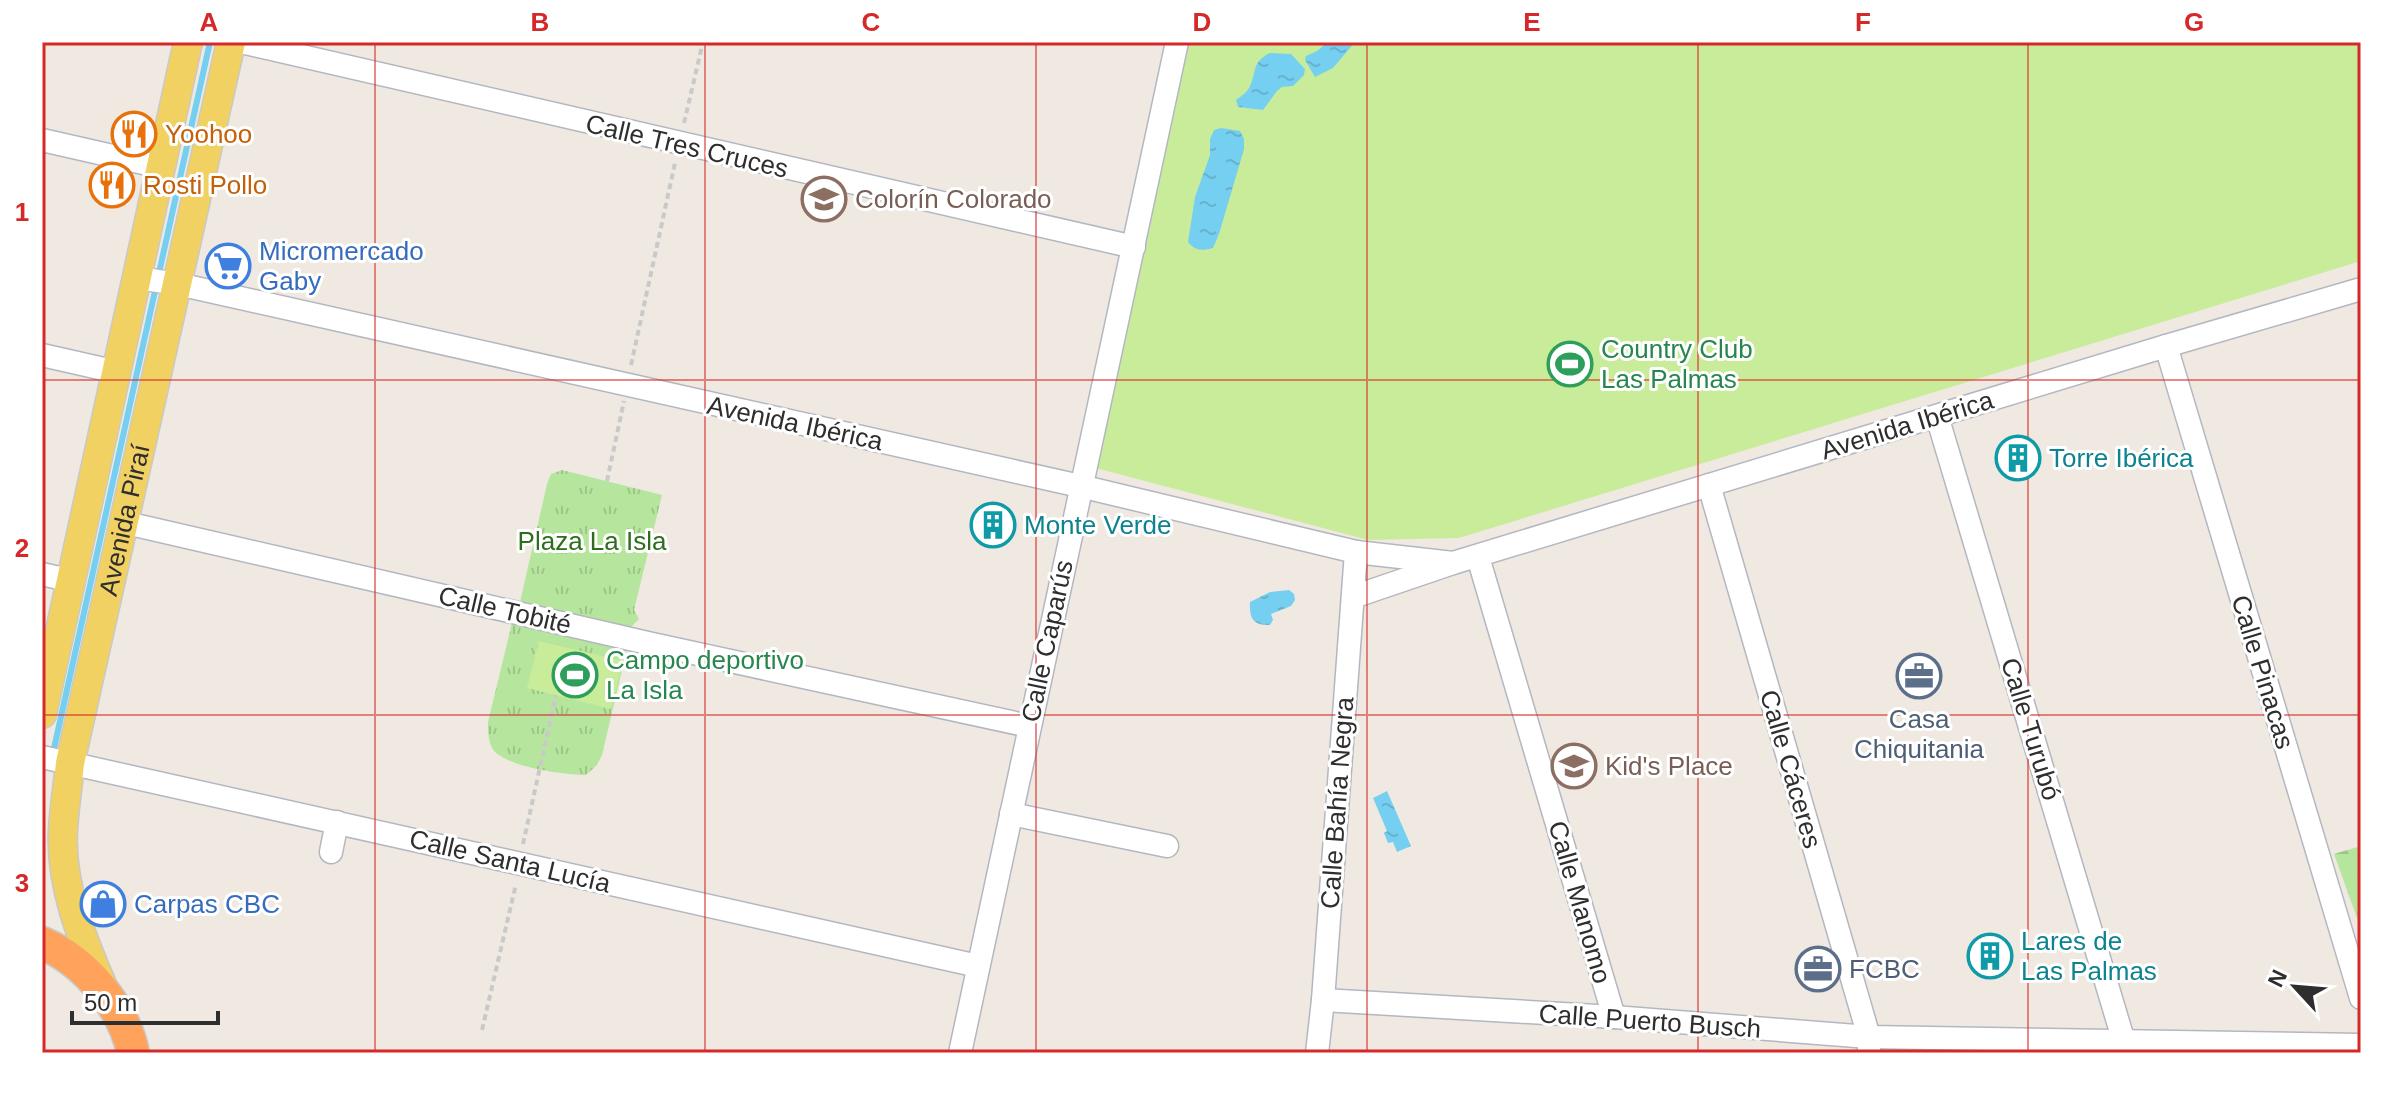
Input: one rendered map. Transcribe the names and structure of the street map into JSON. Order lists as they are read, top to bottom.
{
  "streets": {
    "main road": ["Avenida Piraí"],
    "street": [
      "Calle Tres Cruces",
      "Avenida Ibérica",
      "Calle Tobité",
      "Calle Caparús",
      "Calle Pinacas",
      "Calle Turubó",
      "Calle Cáceres",
      "Calle Bahía Negra",
      "Calle Santa Lucía",
      "Calle Manomo",
      "Calle Puerto Busch"
    ]
  },
  "crossings": [
    ["Calle Tres Cruces", "Calle Caparús"],
    ["Avenida Ibérica", "Avenida Piraí"],
    ["Avenida Ibérica", "Calle Caparús"],
    ["Avenida Ibérica", "Calle Pinacas"],
    ["Avenida Ibérica", "Calle Turubó"],
    ["Avenida Ibérica", "Calle Cáceres"],
    ["Avenida Ibérica", "Calle Bahía Negra"],
    ["Avenida Ibérica", "Calle Manomo"],
    ["Avenida Piraí", "Calle Tobité"],
    ["Avenida Piraí", "Calle Santa Lucía"],
    ["Calle Tobité", "Calle Caparús"],
    ["Calle Caparús", "Calle Santa Lucía"],
    ["Calle Turubó", "Calle Puerto Busch"],
    ["Calle Cáceres", "Calle Puerto Busch"],
    ["Calle Bahía Negra", "Calle Puerto Busch"],
    ["Calle Manomo", "Calle Puerto Busch"]
  ],
  "parks": ["Plaza La Isla"],
  "places": {
    "restaurant": ["Yoohoo", "Rosti Pollo"],
    "school or university": ["Colorín Colorado", "Kid's Place"],
    "supermarket": ["Micromercado Gaby"],
    "sports": ["Country Club Las Palmas", "Campo deportivo La Isla"],
    "building": ["Torre Ibérica", "Monte Verde", "Lares de Las Palmas"],
    "office": ["Casa Chiquitania", "FCBC"],
    "shop": ["Carpas CBC"]
  },
  "scale_bar": "50 m",
  "north": "top left",
  "grid": {
    "columns": [
      "A",
      "B",
      "C",
      "D",
      "E",
      "F",
      "G"
    ],
    "rows": ["1", "2", "3"]
  }
}
